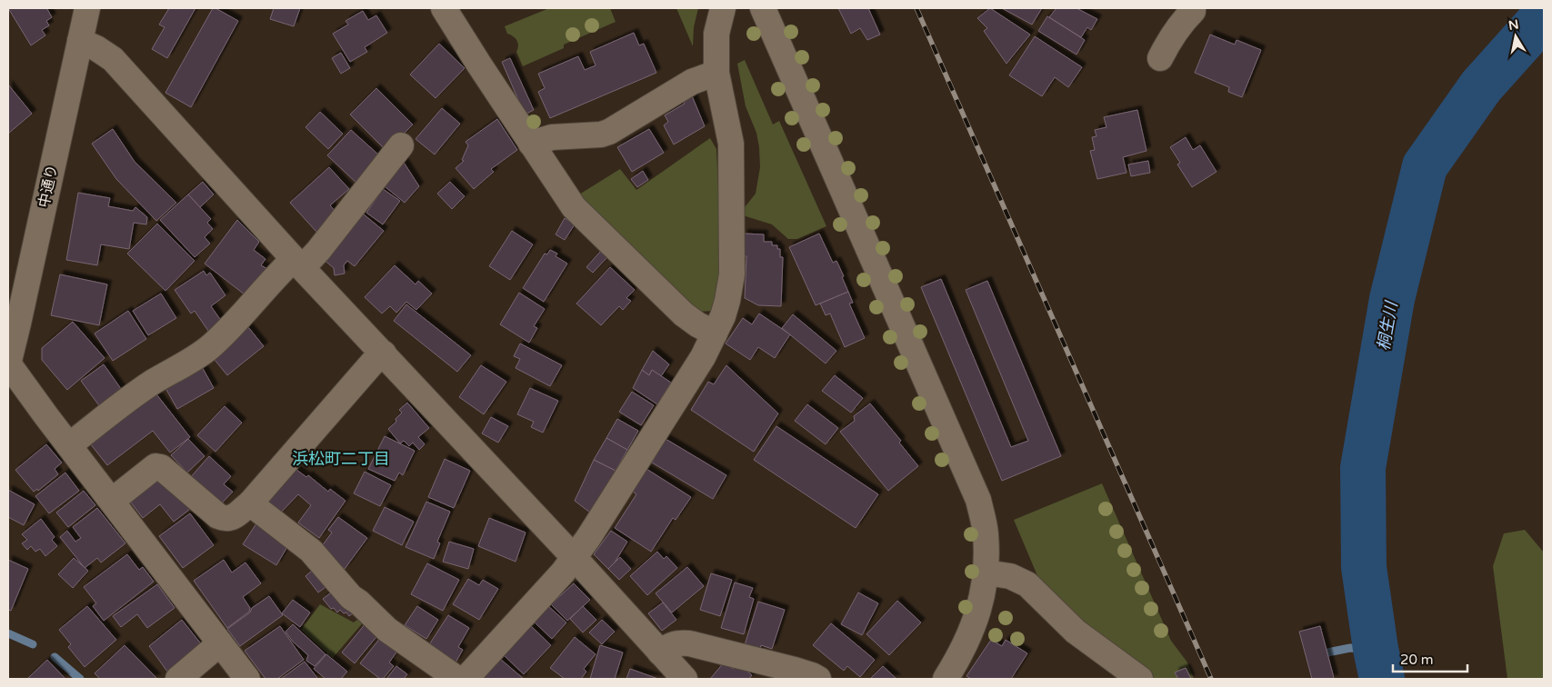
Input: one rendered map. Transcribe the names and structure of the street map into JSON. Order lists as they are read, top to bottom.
{
  "streets": {
    "street": ["中通り"]
  },
  "districts": ["浜松町二丁目"],
  "water": ["桐生川"],
  "scale_bar": "20 m",
  "north": "top"
}
